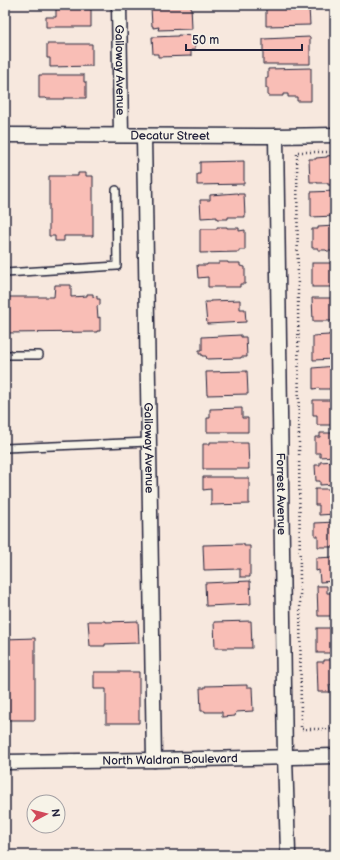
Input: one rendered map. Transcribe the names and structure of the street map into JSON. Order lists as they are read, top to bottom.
{
  "streets": {
    "street": [
      "Galloway Avenue",
      "Decatur Street",
      "Forrest Avenue",
      "North Waldran Boulevard"
    ]
  },
  "crossings": [
    ["Galloway Avenue", "Decatur Street"],
    ["Galloway Avenue", "North Waldran Boulevard"],
    ["Decatur Street", "Forrest Avenue"],
    ["Forrest Avenue", "North Waldran Boulevard"]
  ],
  "scale_bar": "50 m",
  "north": "right"
}
